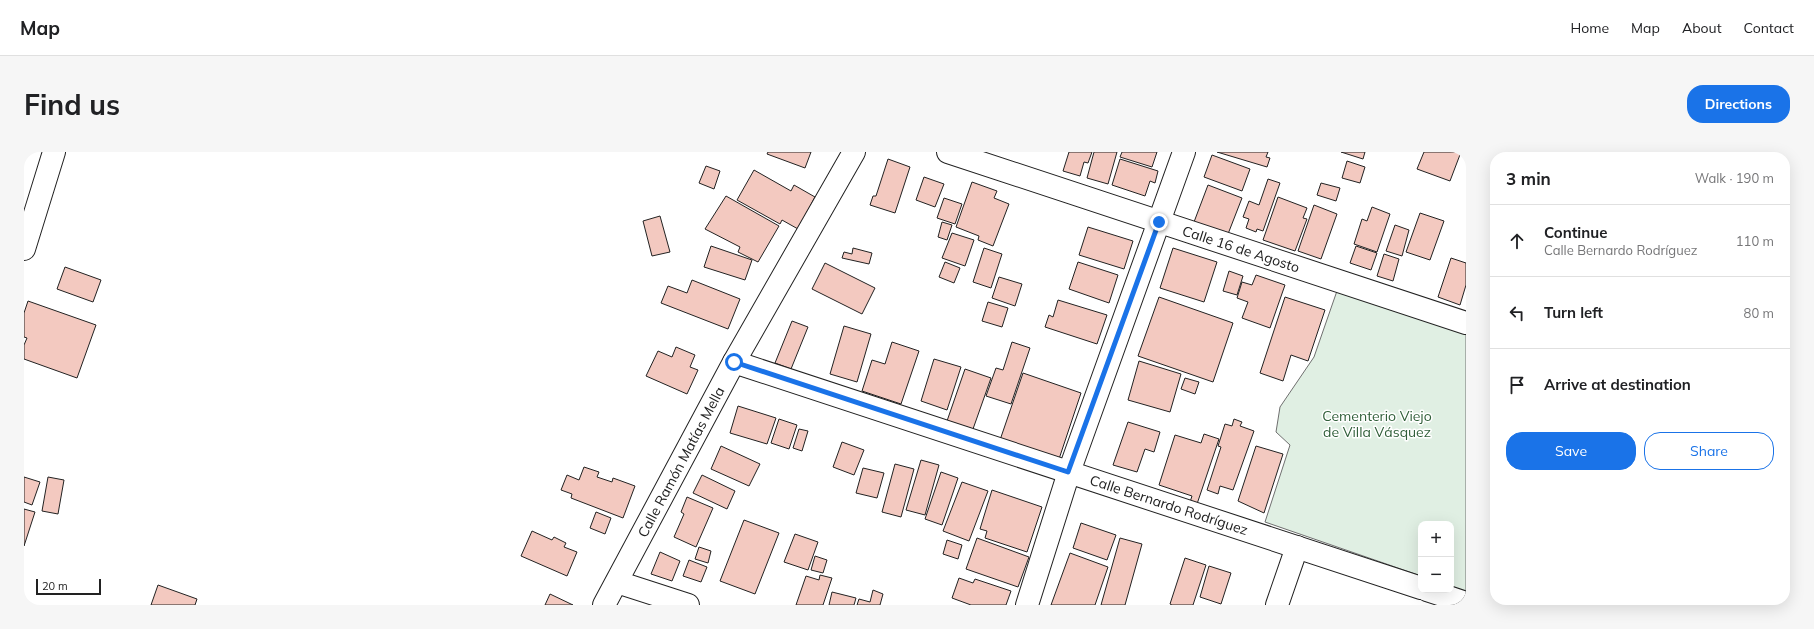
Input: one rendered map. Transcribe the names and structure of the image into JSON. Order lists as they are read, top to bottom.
{
  "streets": {
    "street": ["Calle 16 de Agosto", "Calle Ramón Matías Mella", "Calle Bernardo Rodríguez"]
  },
  "crossings": [
    ["Calle Ramón Matías Mella", "Calle Bernardo Rodríguez"]
  ],
  "parks": ["Cementerio Viejo de Villa Vásquez"],
  "scale_bar": "20 m",
  "page": {
    "header": "Map",
    "nav": [
      "Home",
      "Map",
      "About",
      "Contact"
    ],
    "buttons": [
      "Directions",
      ["Save", "Share"]
    ],
    "title": "Find us",
    "heading": ["3 min", "Walk · 190 m"],
    "list": [
      ["Continue", "Calle Bernardo Rodríguez", "110 m"],
      ["Turn left", "80 m"],
      "Arrive at destination"
    ],
    "map_buttons": ["+", "−"],
    "scale": "20 m"
  }
}
